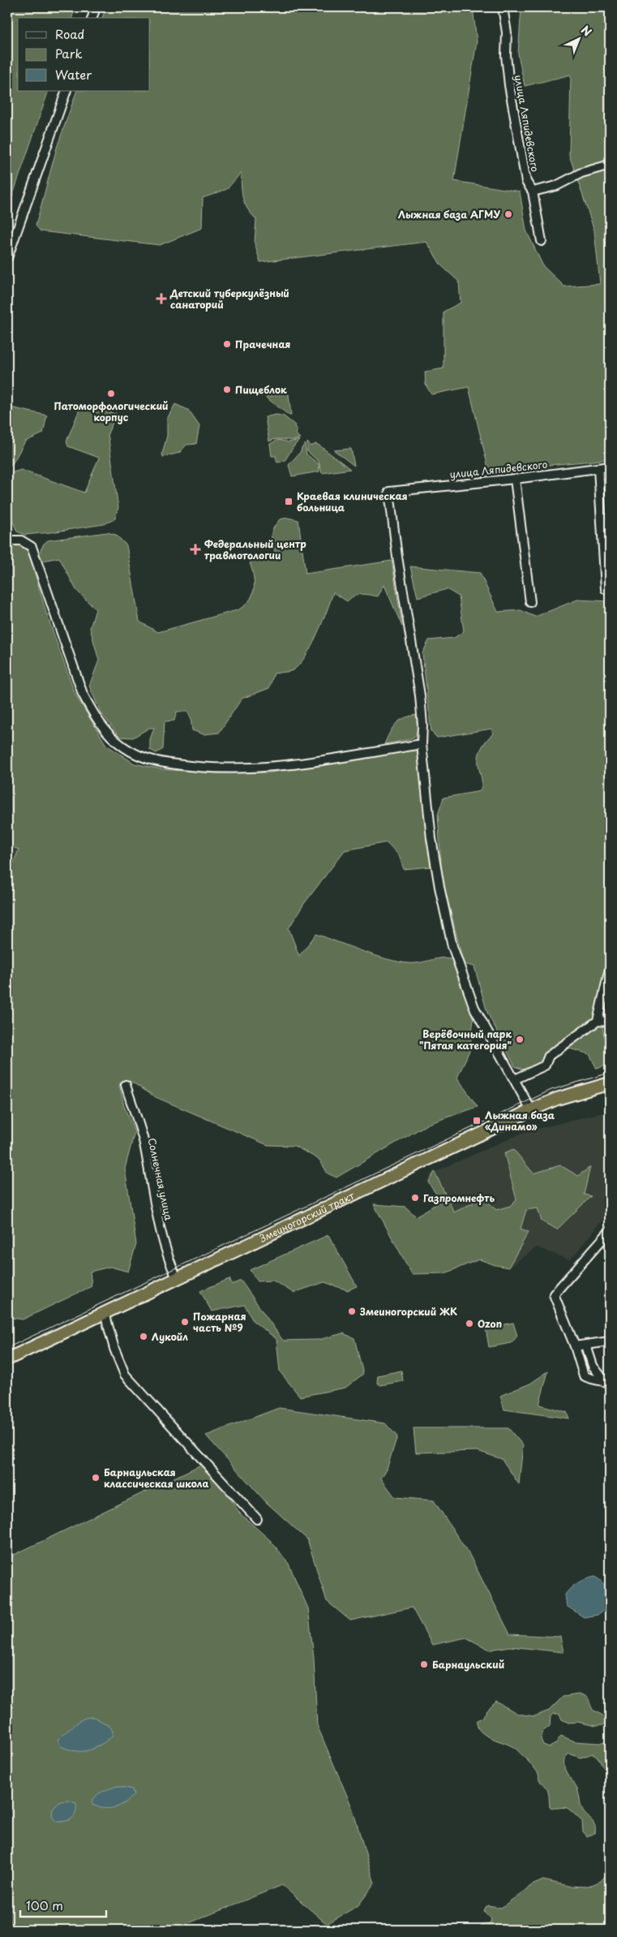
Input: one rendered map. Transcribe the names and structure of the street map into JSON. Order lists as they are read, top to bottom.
{
  "streets": {
    "highway": ["Змеиногорский тракт"],
    "street": ["улица Ляпидевского", "Солнечная улица"]
  },
  "crossings": [
    ["Солнечная улица", "Змеиногорский тракт"]
  ],
  "places": {
    "other": [
      "Лыжная база АГМУ",
      "Прачечная",
      "Пищеблок",
      "Патоморфологический корпус",
      "Верёвочный парк \"Пятая категория\"",
      "Газпромнефть",
      "Змеиногорский ЖК",
      "Пожарная часть №9",
      "Ozon",
      "Лукойл",
      "Барнаульская классическая школа",
      "Барнаульский"
    ],
    "health": ["Детский туберкулёзный санаторий", "Федеральный центр травмотологии"],
    "transit": ["Краевая клиническая больница", "Лыжная база «Динамо»"]
  },
  "legend": ["Road", "Park", "Water"],
  "scale_bar": "100 m",
  "north": "top right"
}
